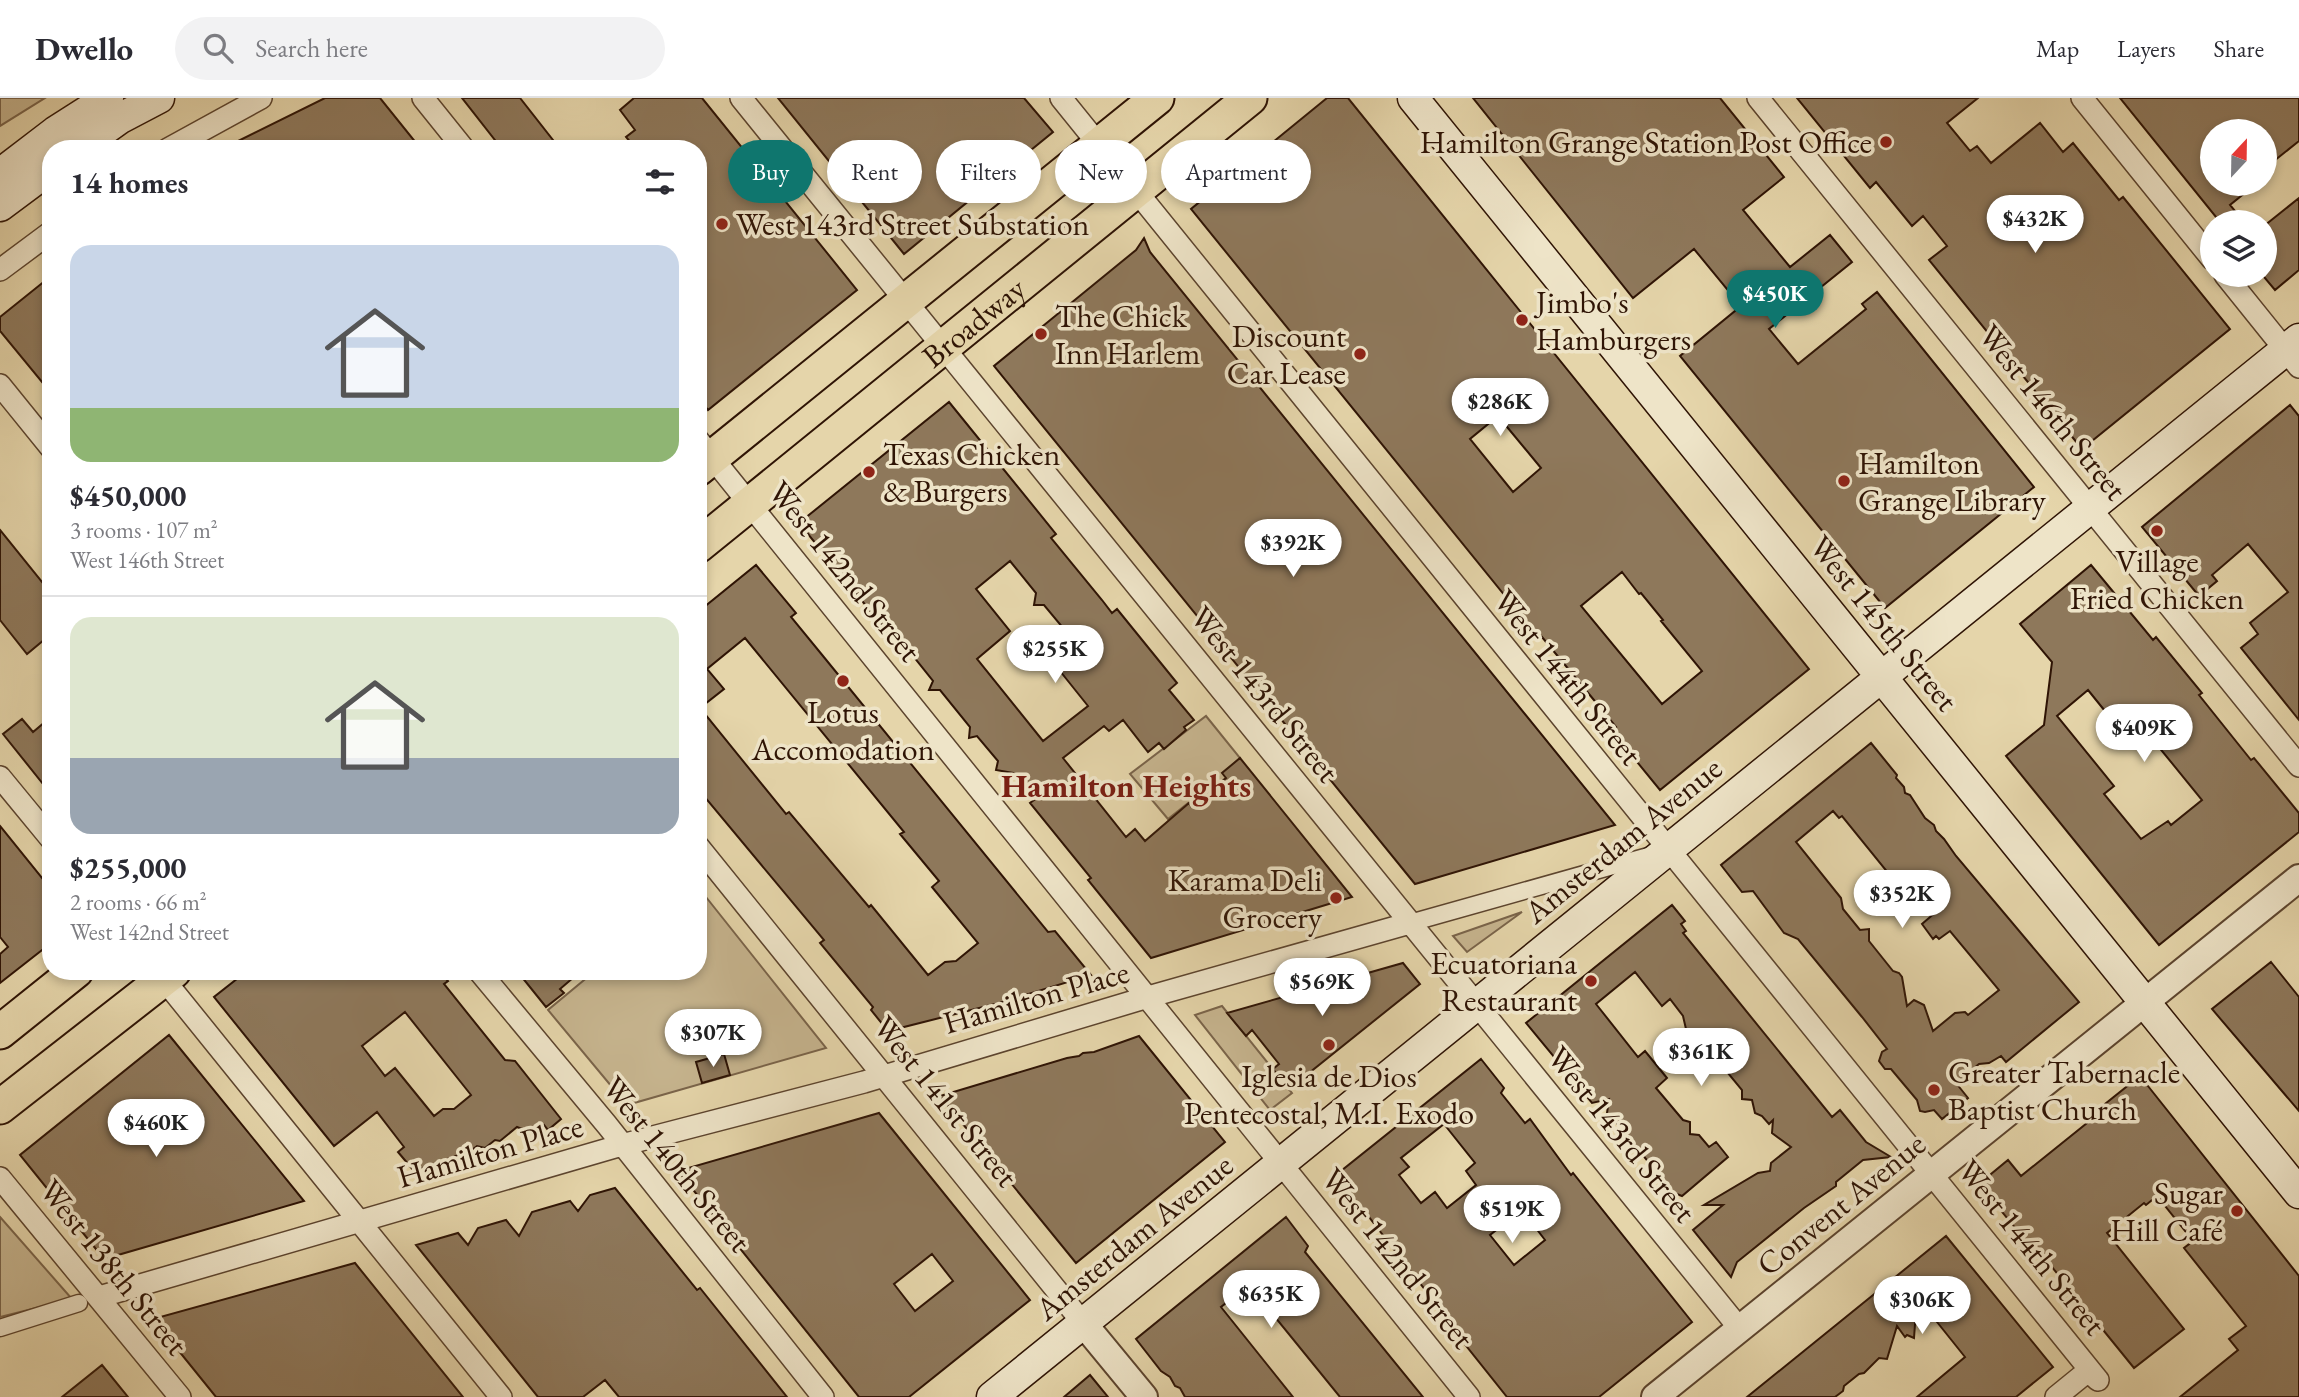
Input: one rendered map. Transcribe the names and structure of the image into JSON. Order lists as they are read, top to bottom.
{
  "streets": {
    "main road": ["Broadway", "West 145th Street", "Amsterdam Avenue"],
    "street": [
      "West 146th Street",
      "West 142nd Street",
      "West 144th Street",
      "West 143rd Street",
      "Hamilton Place",
      "West 141st Street",
      "West 140th Street",
      "Convent Avenue",
      "West 138th Street"
    ]
  },
  "crossings": [
    ["Broadway", "West 142nd Street"],
    ["Broadway", "West 143rd Street"],
    ["West 146th Street", "Amsterdam Avenue"],
    ["West 142nd Street", "Amsterdam Avenue"],
    ["West 142nd Street", "Hamilton Place"],
    ["West 145th Street", "Amsterdam Avenue"],
    ["West 145th Street", "Convent Avenue"],
    ["West 144th Street", "Amsterdam Avenue"],
    ["West 144th Street", "Hamilton Place"],
    ["West 144th Street", "Convent Avenue"],
    ["West 143rd Street", "Amsterdam Avenue"],
    ["West 143rd Street", "Hamilton Place"],
    ["West 143rd Street", "Convent Avenue"],
    ["Amsterdam Avenue", "Hamilton Place"],
    ["Amsterdam Avenue", "West 141st Street"],
    ["Hamilton Place", "West 141st Street"],
    ["Hamilton Place", "West 140th Street"],
    ["Hamilton Place", "West 138th Street"]
  ],
  "districts": ["Hamilton Heights"],
  "places": [
    "Hamilton Grange Station Post Office",
    "West 143rd Street Substation",
    "Jimbo's Hamburgers",
    "The Chick Inn Harlem",
    "Discount Car Lease",
    "Texas Chicken & Burgers",
    "Hamilton Grange Library",
    "Village Fried Chicken",
    "Lotus Accomodation",
    "Karama Deli Grocery",
    "Ecuatoriana Restaurant",
    "Iglesia de Dios Pentecostal, M.I. Exodo",
    "Greater Tabernacle Baptist Church",
    "Sugar Hill Café"
  ],
  "north": "top",
  "page": {
    "header": "Dwello",
    "search": "Search here",
    "nav": ["Map", "Layers", "Share"],
    "chip": [
      "Buy",
      "Rent",
      "Filters",
      "New",
      "Apartment"
    ],
    "heading": "14 homes",
    "price": [
      "$432K",
      "$450K",
      "$286K",
      "$392K",
      "$255K",
      "$409K",
      "$352K",
      "$569K",
      "$307K",
      "$361K",
      "$460K",
      "$519K",
      "$635K",
      "$306K"
    ],
    "list": [
      {
        "name": "$450,000",
        "note": "3 rooms · 107 m² · West 146th Street"
      },
      {
        "name": "$255,000",
        "note": "2 rooms · 66 m² · West 142nd Street"
      }
    ]
  }
}
